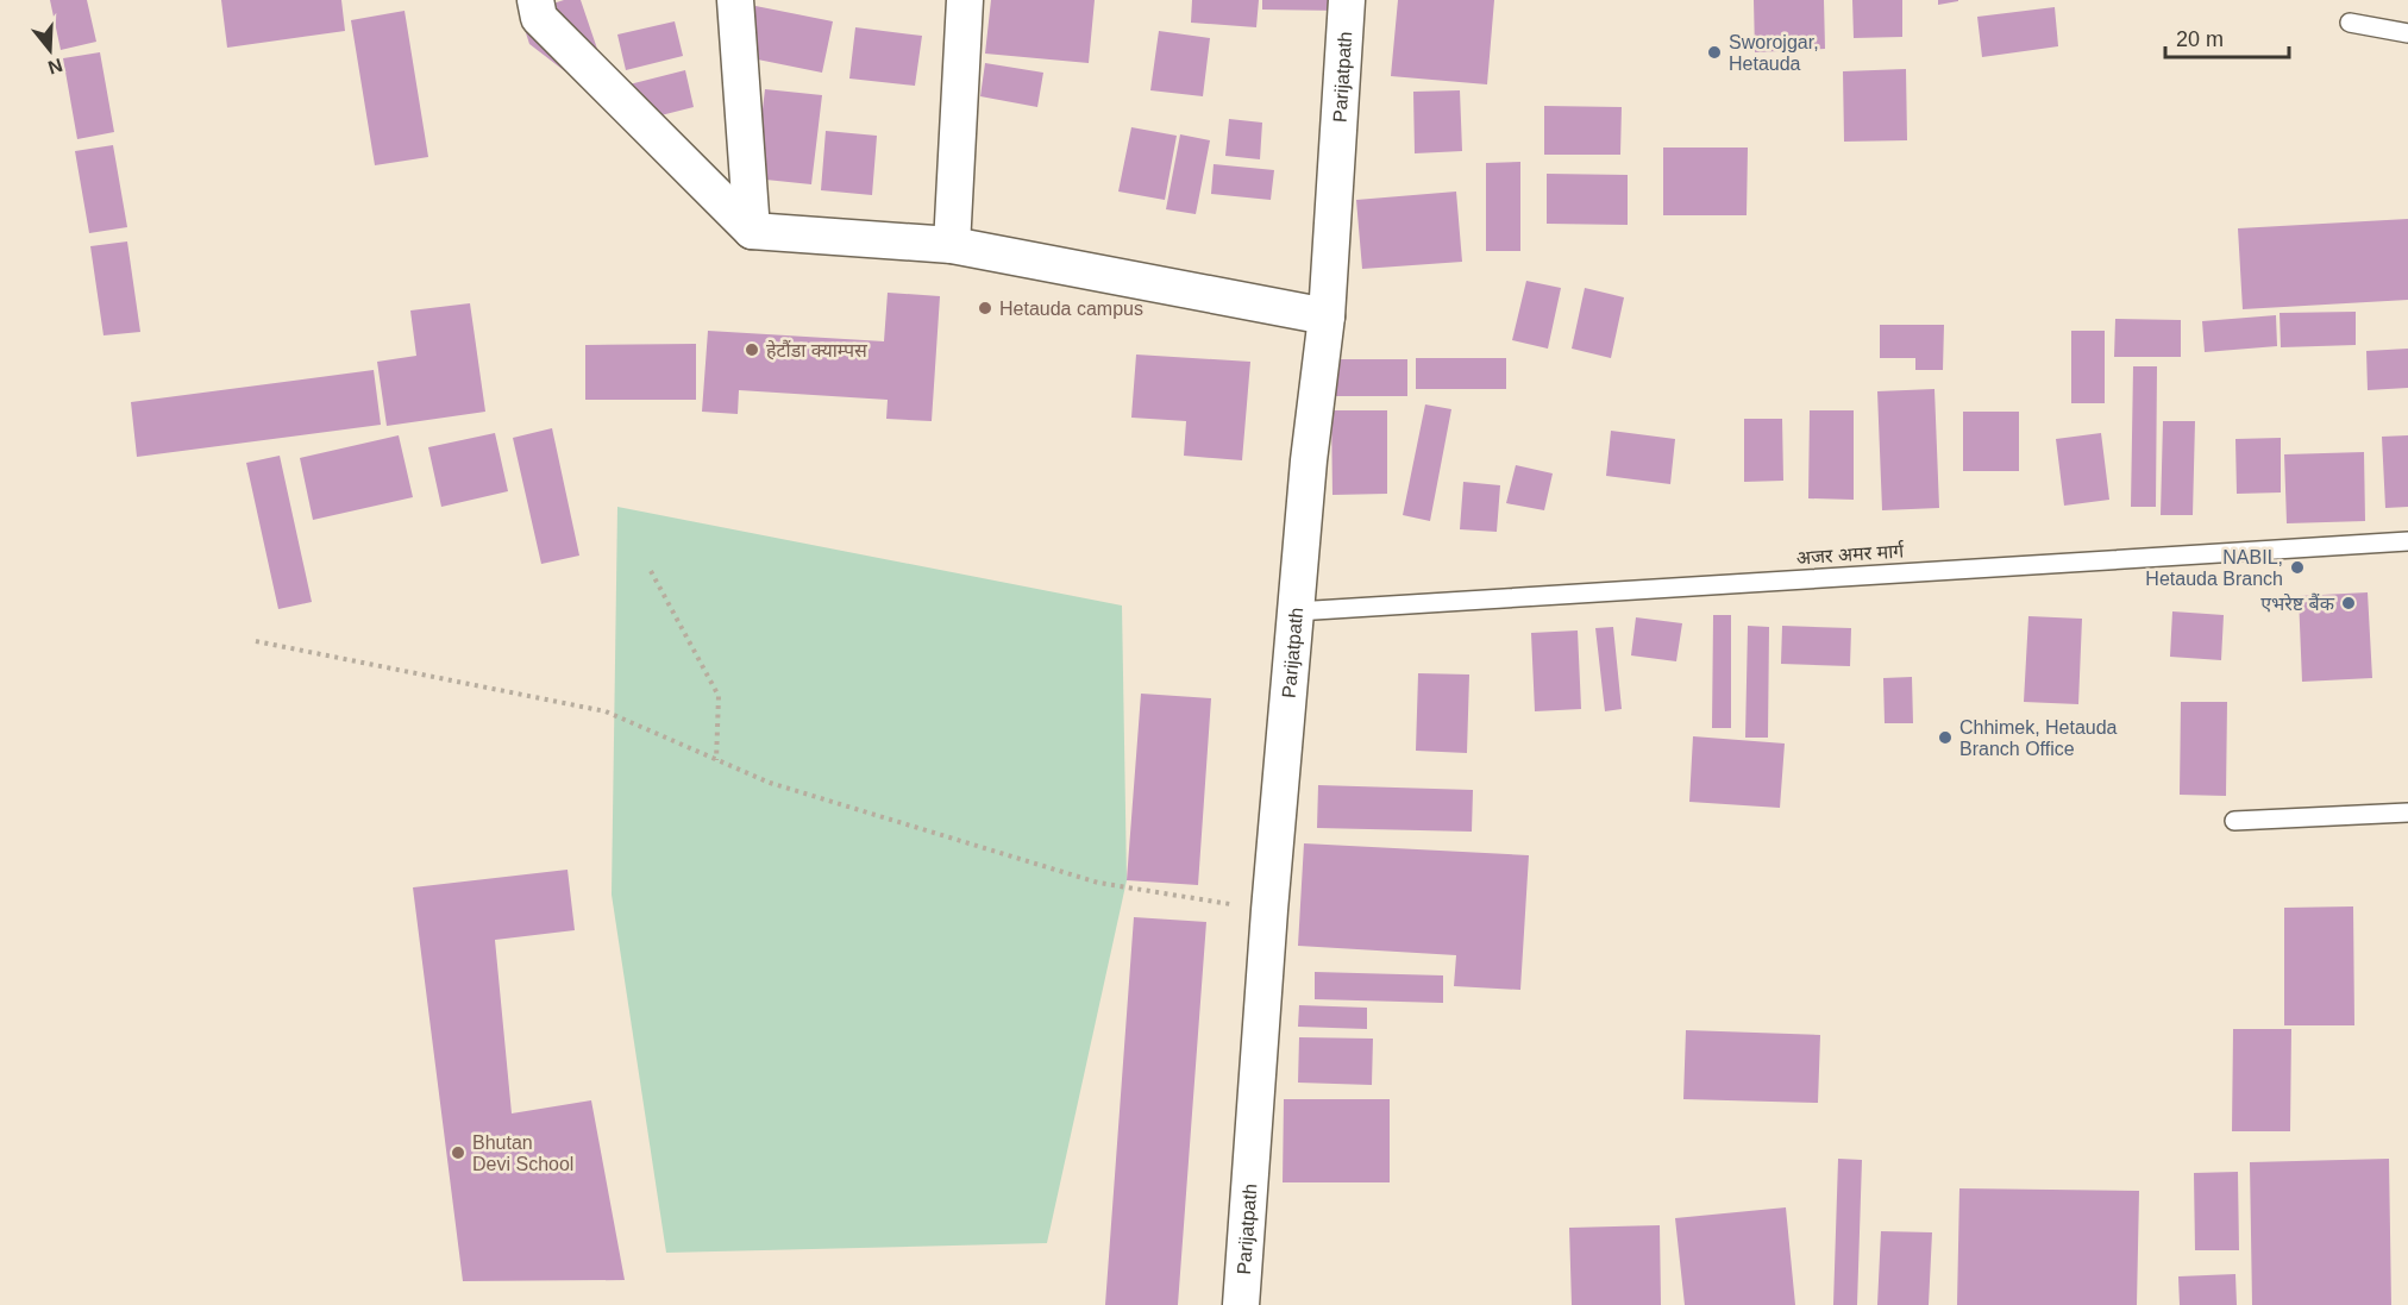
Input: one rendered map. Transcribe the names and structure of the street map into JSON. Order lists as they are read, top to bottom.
{
  "streets": {
    "street": ["Parijatpath"],
    "lane": ["अजर अमर मार्ग"]
  },
  "crossings": [
    ["Parijatpath", "अजर अमर मार्ग"]
  ],
  "places": [
    "Sworojgar, Hetauda",
    "Hetauda campus",
    "हेटौंडा क्याम्पस",
    "NABIL, Hetauda Branch",
    "एभरेष्ट बैंक",
    "Chhimek, Hetauda Branch Office",
    "Bhutan Devi School"
  ],
  "scale_bar": "20 m",
  "north": "bottom"
}
